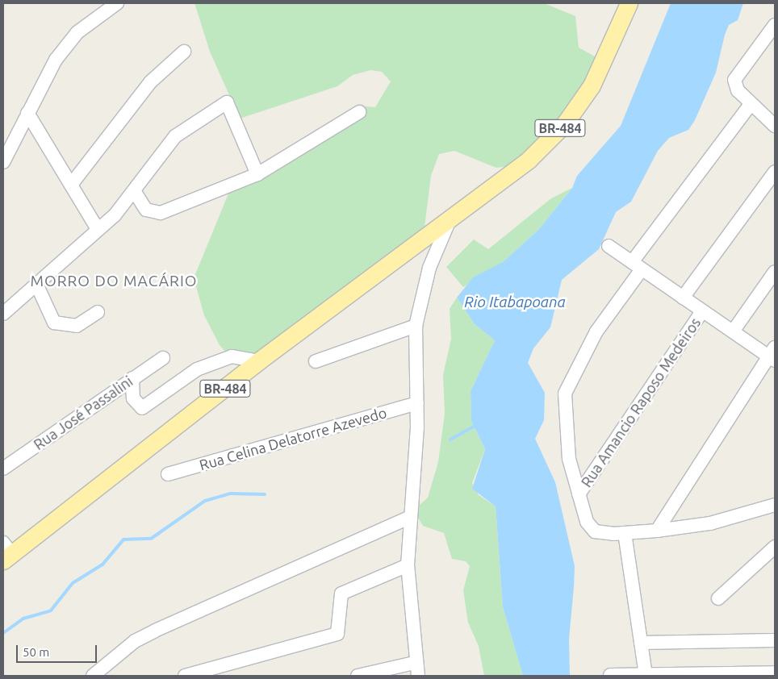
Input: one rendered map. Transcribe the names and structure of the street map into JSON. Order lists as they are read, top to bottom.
{
  "streets": {
    "main road": ["BR-484"],
    "street": ["Rua Amancio Raposo Medeiros", "Rua José Passalini", "Rua Celina Delatorre Azevedo"]
  },
  "districts": ["MORRO DO MACÁRIO"],
  "water": ["Rio Itabapoana"],
  "scale_bar": "50 m"
}
